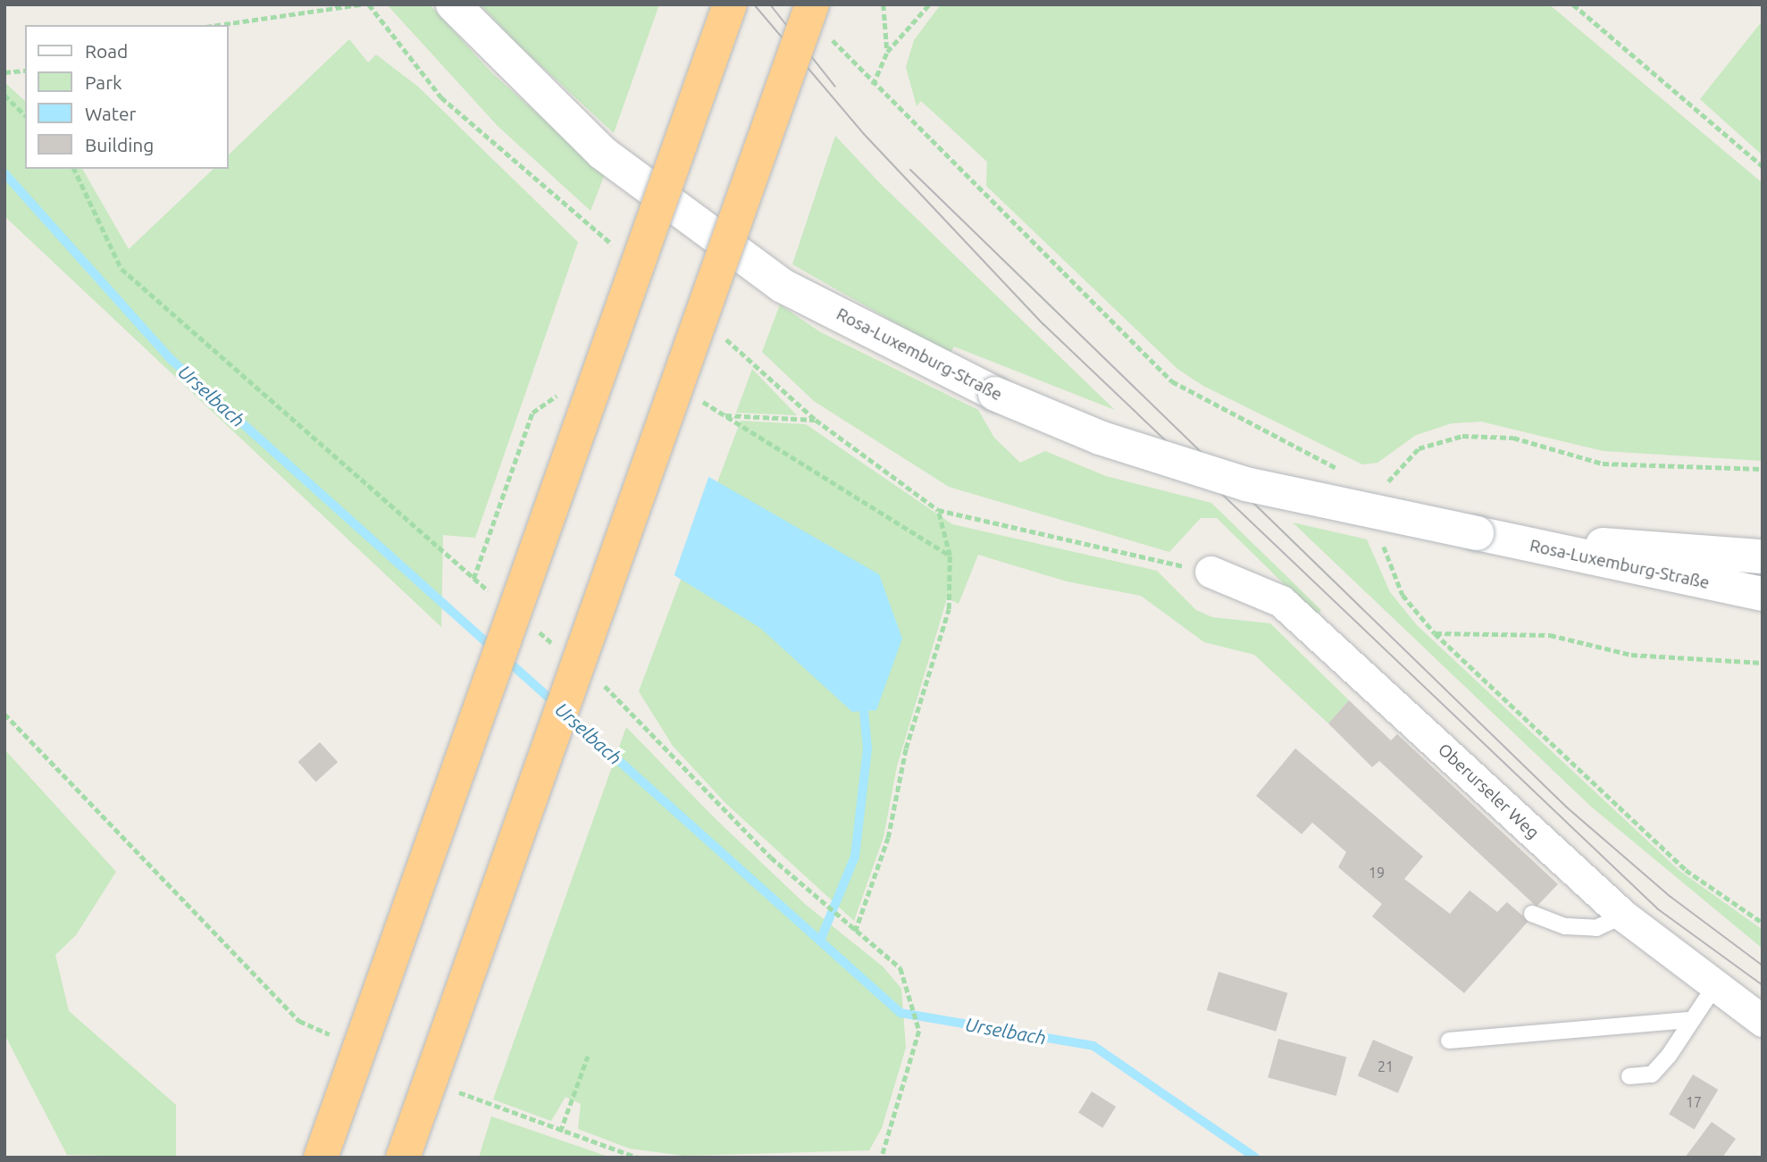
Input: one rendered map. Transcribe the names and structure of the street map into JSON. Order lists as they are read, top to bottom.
{
  "streets": {
    "main road": ["Rosa-Luxemburg-Straße"],
    "street": ["Oberurseler Weg"]
  },
  "water": ["Urselbach"],
  "house_numbers": ["19", "21", "17"],
  "legend": [
    "Road",
    "Park",
    "Water",
    "Building"
  ]
}
